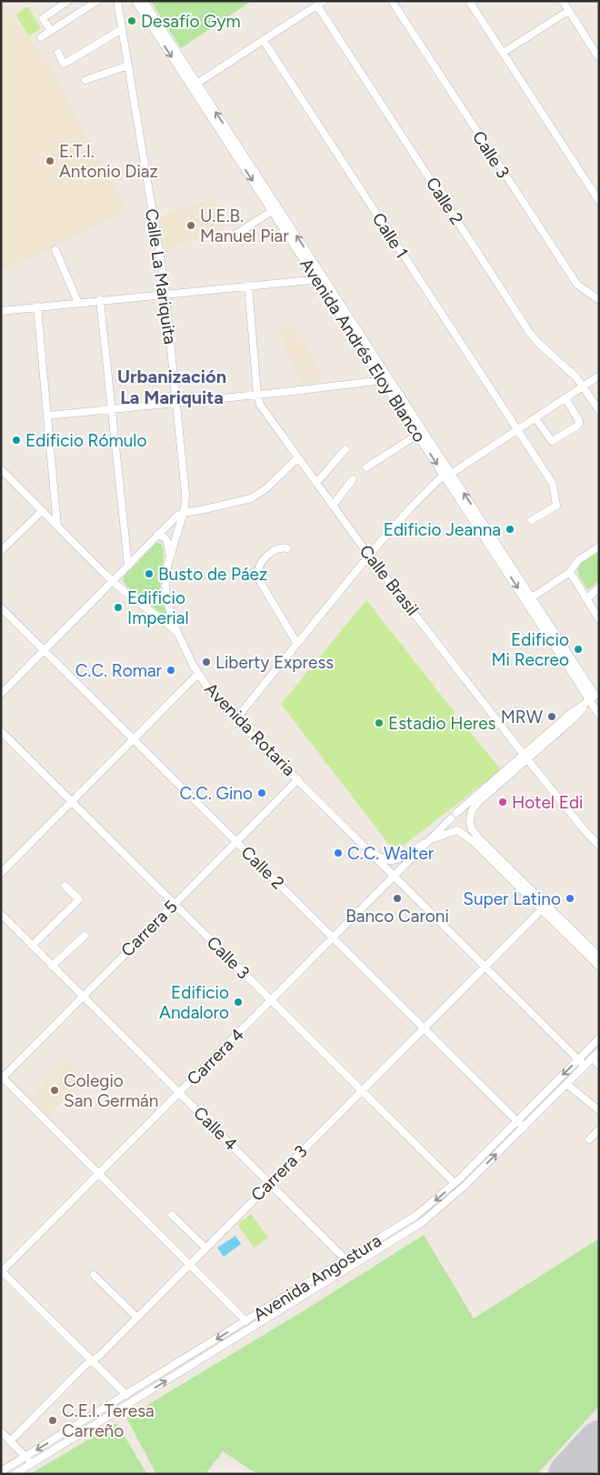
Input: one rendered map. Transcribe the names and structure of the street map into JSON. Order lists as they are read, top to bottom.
{
  "streets": {
    "street": [
      "Calle 3",
      "Calle 2",
      "Calle 1",
      "Calle La Mariquita",
      "Avenida Andrés Eloy Blanco",
      "Calle Brasil",
      "Avenida Rotaria",
      "Carrera 5",
      "Carrera 4",
      "Calle 4",
      "Carrera 3",
      "Avenida Angostura"
    ]
  },
  "crossings": [
    ["Calle 3", "Carrera 5"],
    ["Calle 3", "Carrera 4"],
    ["Calle 3", "Carrera 3"],
    ["Calle 3", "Avenida Angostura"],
    ["Calle 2", "Carrera 5"],
    ["Calle 2", "Carrera 4"],
    ["Calle 2", "Carrera 3"],
    ["Calle 2", "Avenida Angostura"],
    ["Calle La Mariquita", "Avenida Rotaria"],
    ["Calle Brasil", "Carrera 4"],
    ["Avenida Rotaria", "Carrera 5"],
    ["Avenida Rotaria", "Carrera 4"],
    ["Carrera 5", "Calle 4"],
    ["Carrera 4", "Calle 4"],
    ["Calle 4", "Carrera 3"],
    ["Calle 4", "Avenida Angostura"]
  ],
  "districts": ["Urbanización La Mariquita"],
  "places": [
    "Desafío Gym",
    "E.T.I. Antonio Diaz",
    "U.E.B. Manuel Piar",
    "Edificio Rómulo",
    "Edificio Jeanna",
    "Busto de Páez",
    "Edificio Imperial",
    "Edificio Mi Recreo",
    "Liberty Express",
    "C.C. Romar",
    "MRW",
    "Estadio Heres",
    "C.C. Gino",
    "Hotel Edi",
    "C.C. Walter",
    "Banco Caroni",
    "Super Latino",
    "Edificio Andaloro",
    "Colegio San Germán",
    "C.E.I. Teresa Carreño"
  ]
}
